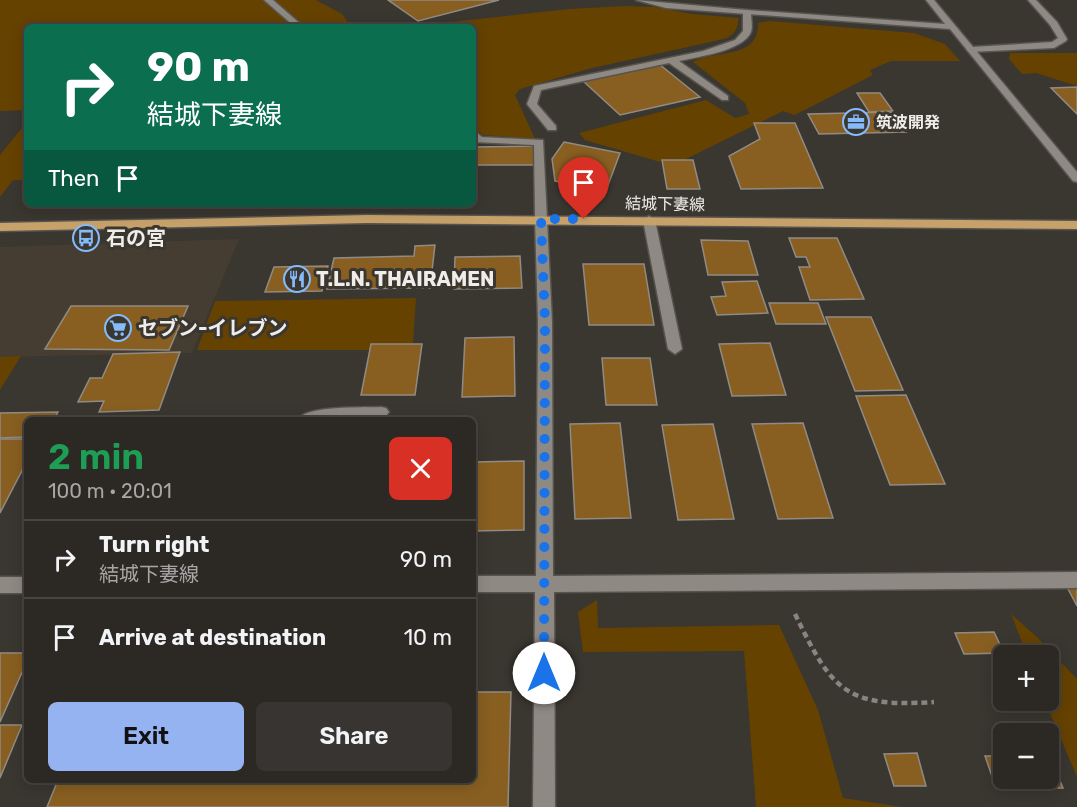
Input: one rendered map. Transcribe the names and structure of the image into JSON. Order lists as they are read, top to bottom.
{
  "streets": {
    "main road": ["結城下妻線"]
  },
  "places": {
    "office": ["筑波開発"],
    "bus stop": ["石の宮"],
    "restaurant": ["T.L.N. THAIRAMEN"],
    "supermarket": ["セブン-イレブン"]
  },
  "page": {
    "turn": ["90 m", "結城下妻線"],
    "then": "Then",
    "heading": ["2 min", "100 m · 20:01"],
    "list": [
      {
        "name": "Turn right",
        "note": "結城下妻線",
        "value": "90 m"
      },
      {
        "name": "Arrive at destination",
        "value": "10 m"
      }
    ],
    "map_buttons": ["+", "−"],
    "buttons": ["Exit", "Share"]
  }
}
